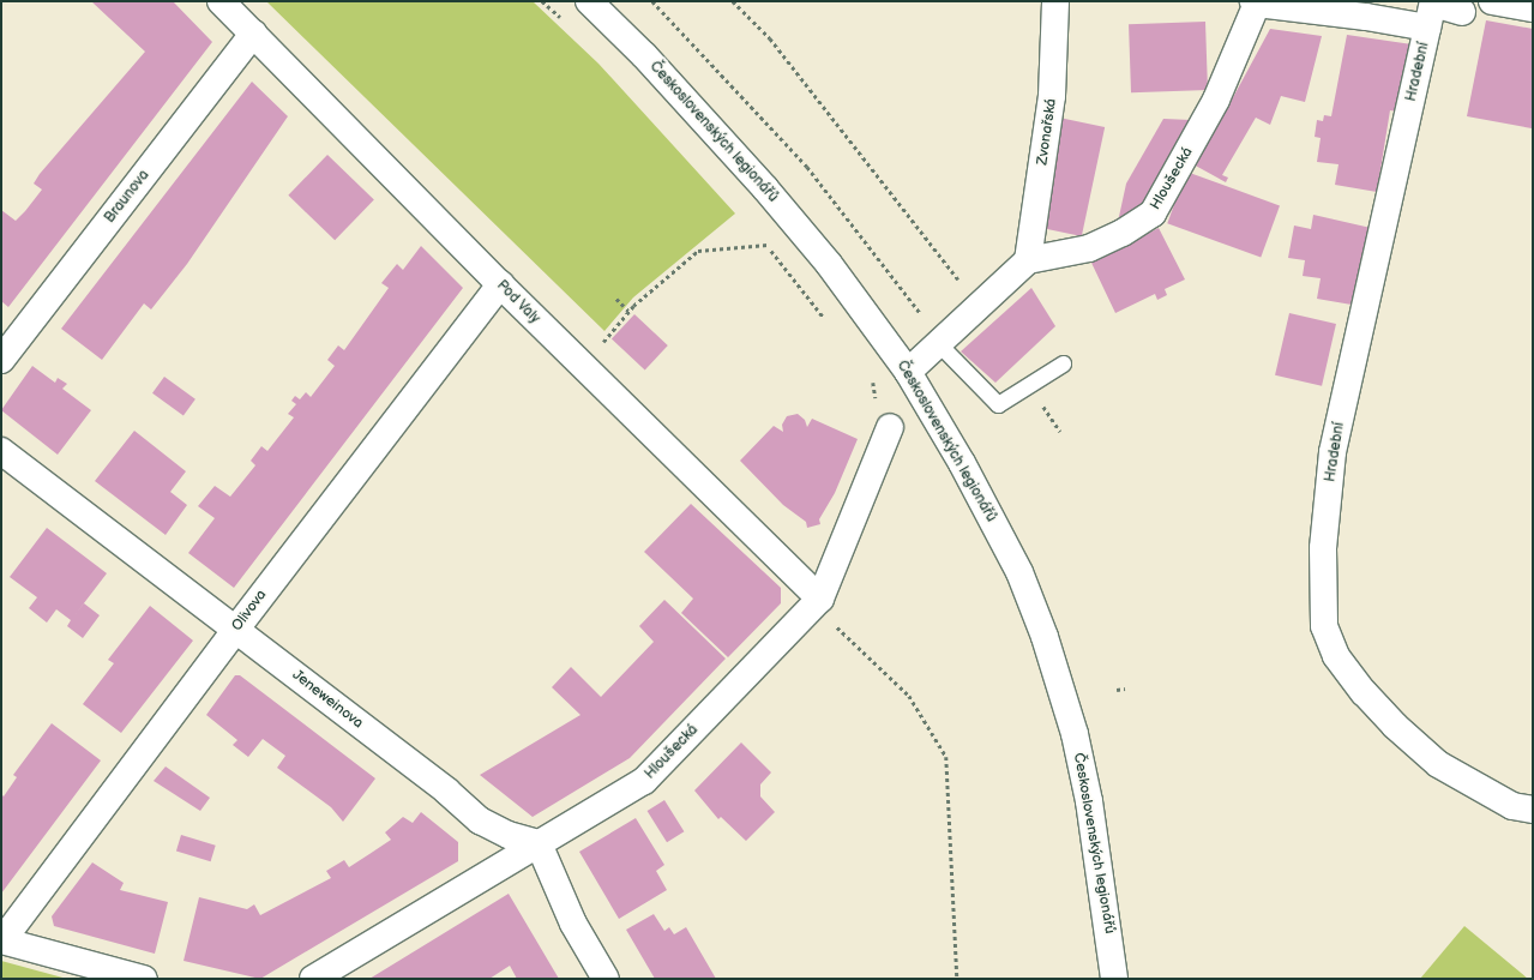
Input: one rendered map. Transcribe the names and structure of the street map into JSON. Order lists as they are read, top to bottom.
{
  "streets": {
    "street": [
      "Hradební",
      "Československých legionářů",
      "Zvonařská",
      "Hloušecká",
      "Braunova",
      "Pod Valy",
      "Olivova",
      "Jeneweinova"
    ]
  },
  "crossings": [
    ["Hradební", "Hloušecká"],
    ["Zvonařská", "Hloušecká"],
    ["Hloušecká", "Pod Valy"],
    ["Hloušecká", "Jeneweinova"],
    ["Braunova", "Pod Valy"],
    ["Pod Valy", "Olivova"],
    ["Olivova", "Jeneweinova"]
  ]
}
